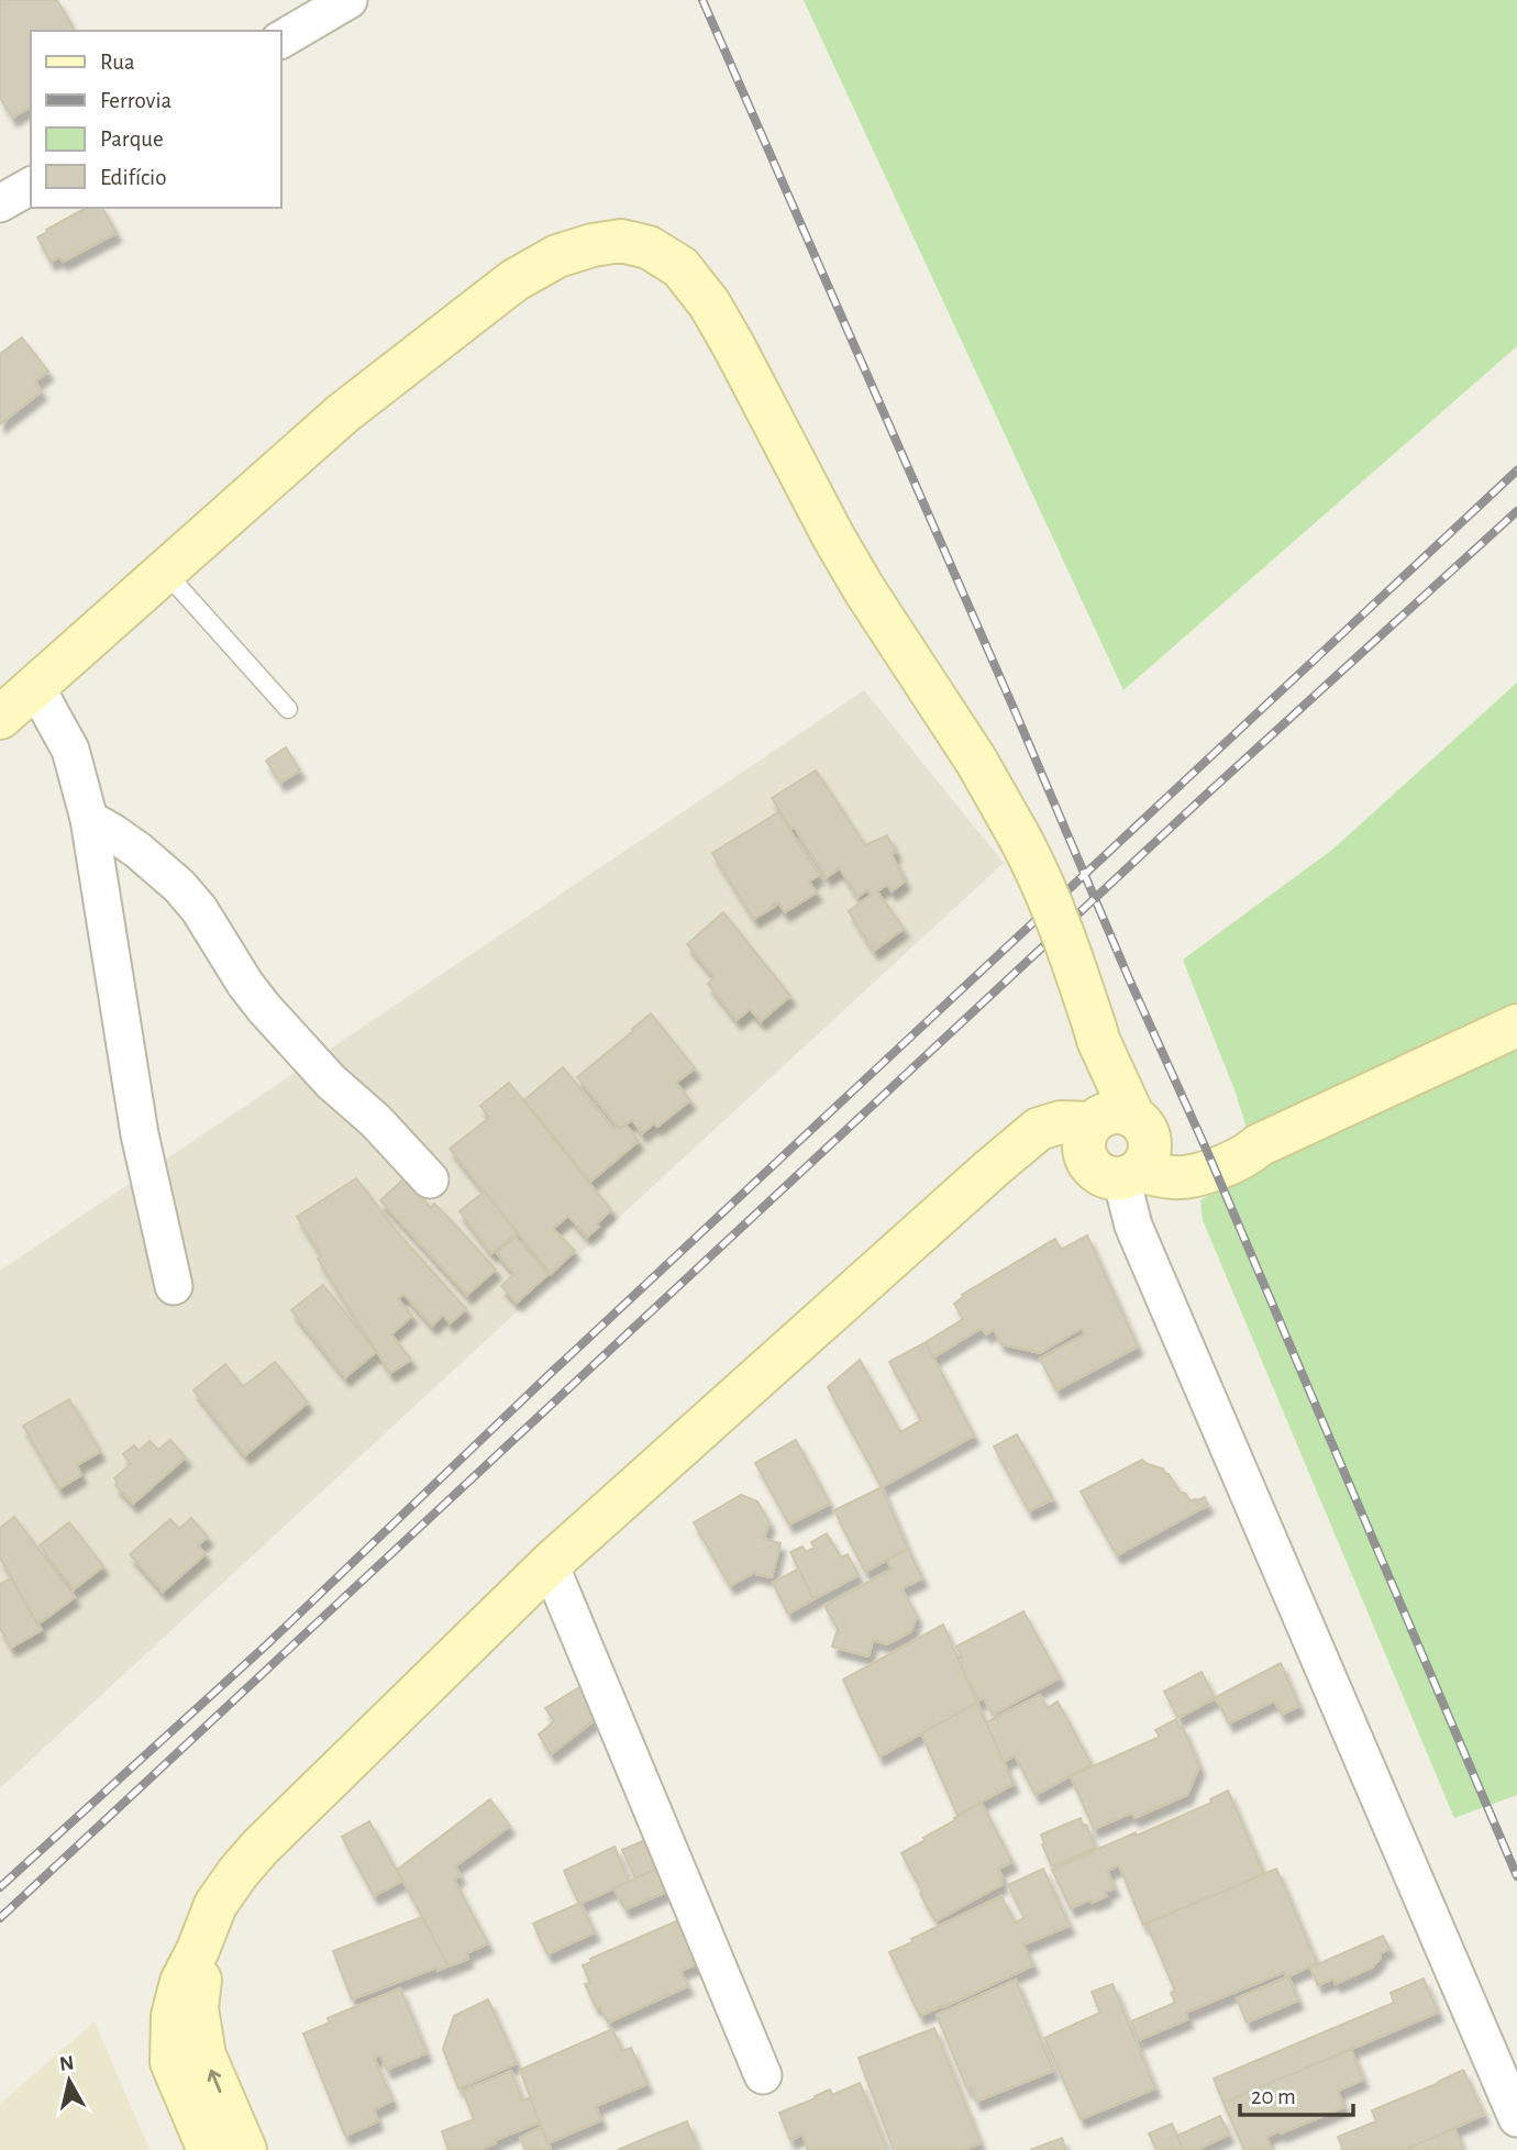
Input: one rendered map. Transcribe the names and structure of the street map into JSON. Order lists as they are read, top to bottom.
{
  "legend": [
    "Rua",
    "Ferrovia",
    "Parque",
    "Edifício"
  ],
  "scale_bar": "20 m",
  "north": "top"
}
